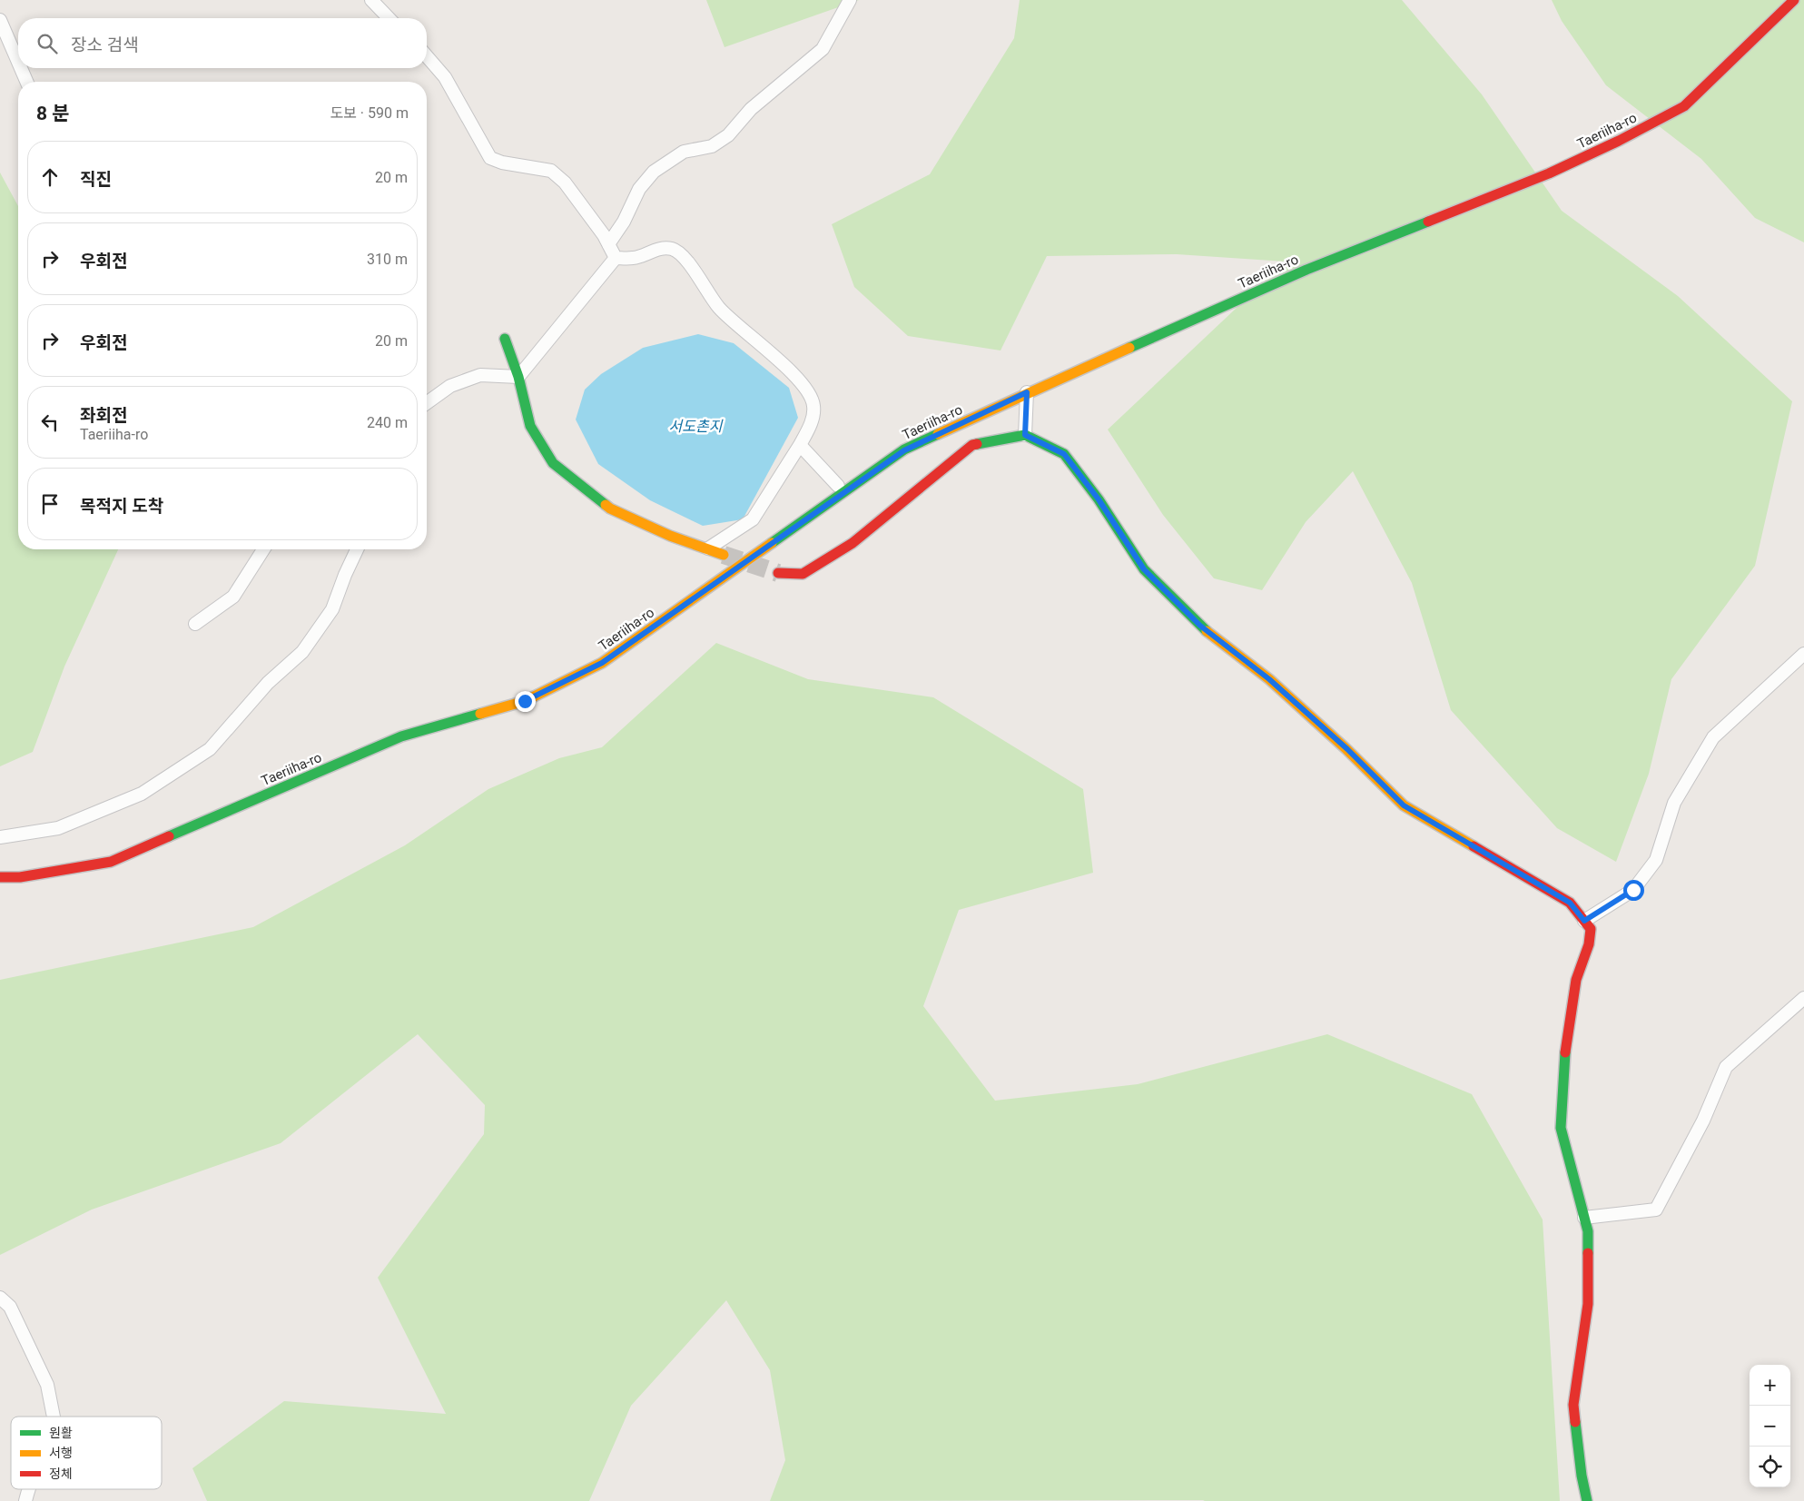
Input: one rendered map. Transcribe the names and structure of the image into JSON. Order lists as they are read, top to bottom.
{
  "streets": {
    "main road": ["Taeriiha-ro"]
  },
  "water": ["서도촌지"],
  "legend": ["원활", "서행", "정체"],
  "page": {
    "search": "장소 검색",
    "heading": ["8 분", "도보 · 590 m"],
    "list": [
      ["직진", "20 m"],
      ["우회전", "310 m"],
      ["우회전", "20 m"],
      ["좌회전", "Taeriiha-ro", "240 m"],
      "목적지 도착"
    ],
    "map_buttons": ["+", "−"]
  }
}
